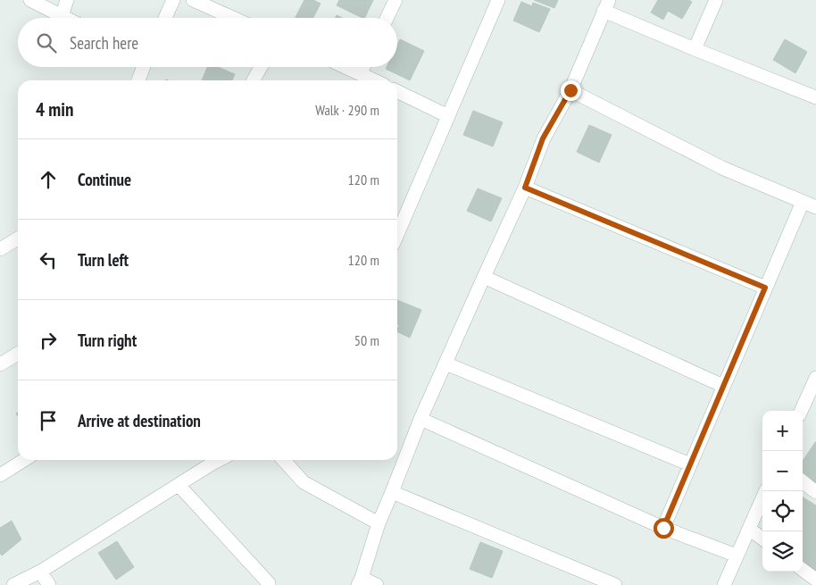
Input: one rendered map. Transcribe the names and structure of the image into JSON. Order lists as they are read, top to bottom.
{
  "page": {
    "search": "Search here",
    "heading": ["4 min", "Walk · 290 m"],
    "list": [
      ["Continue", "120 m"],
      ["Turn left", "120 m"],
      ["Turn right", "50 m"],
      "Arrive at destination"
    ],
    "map_buttons": ["+", "−"]
  }
}
